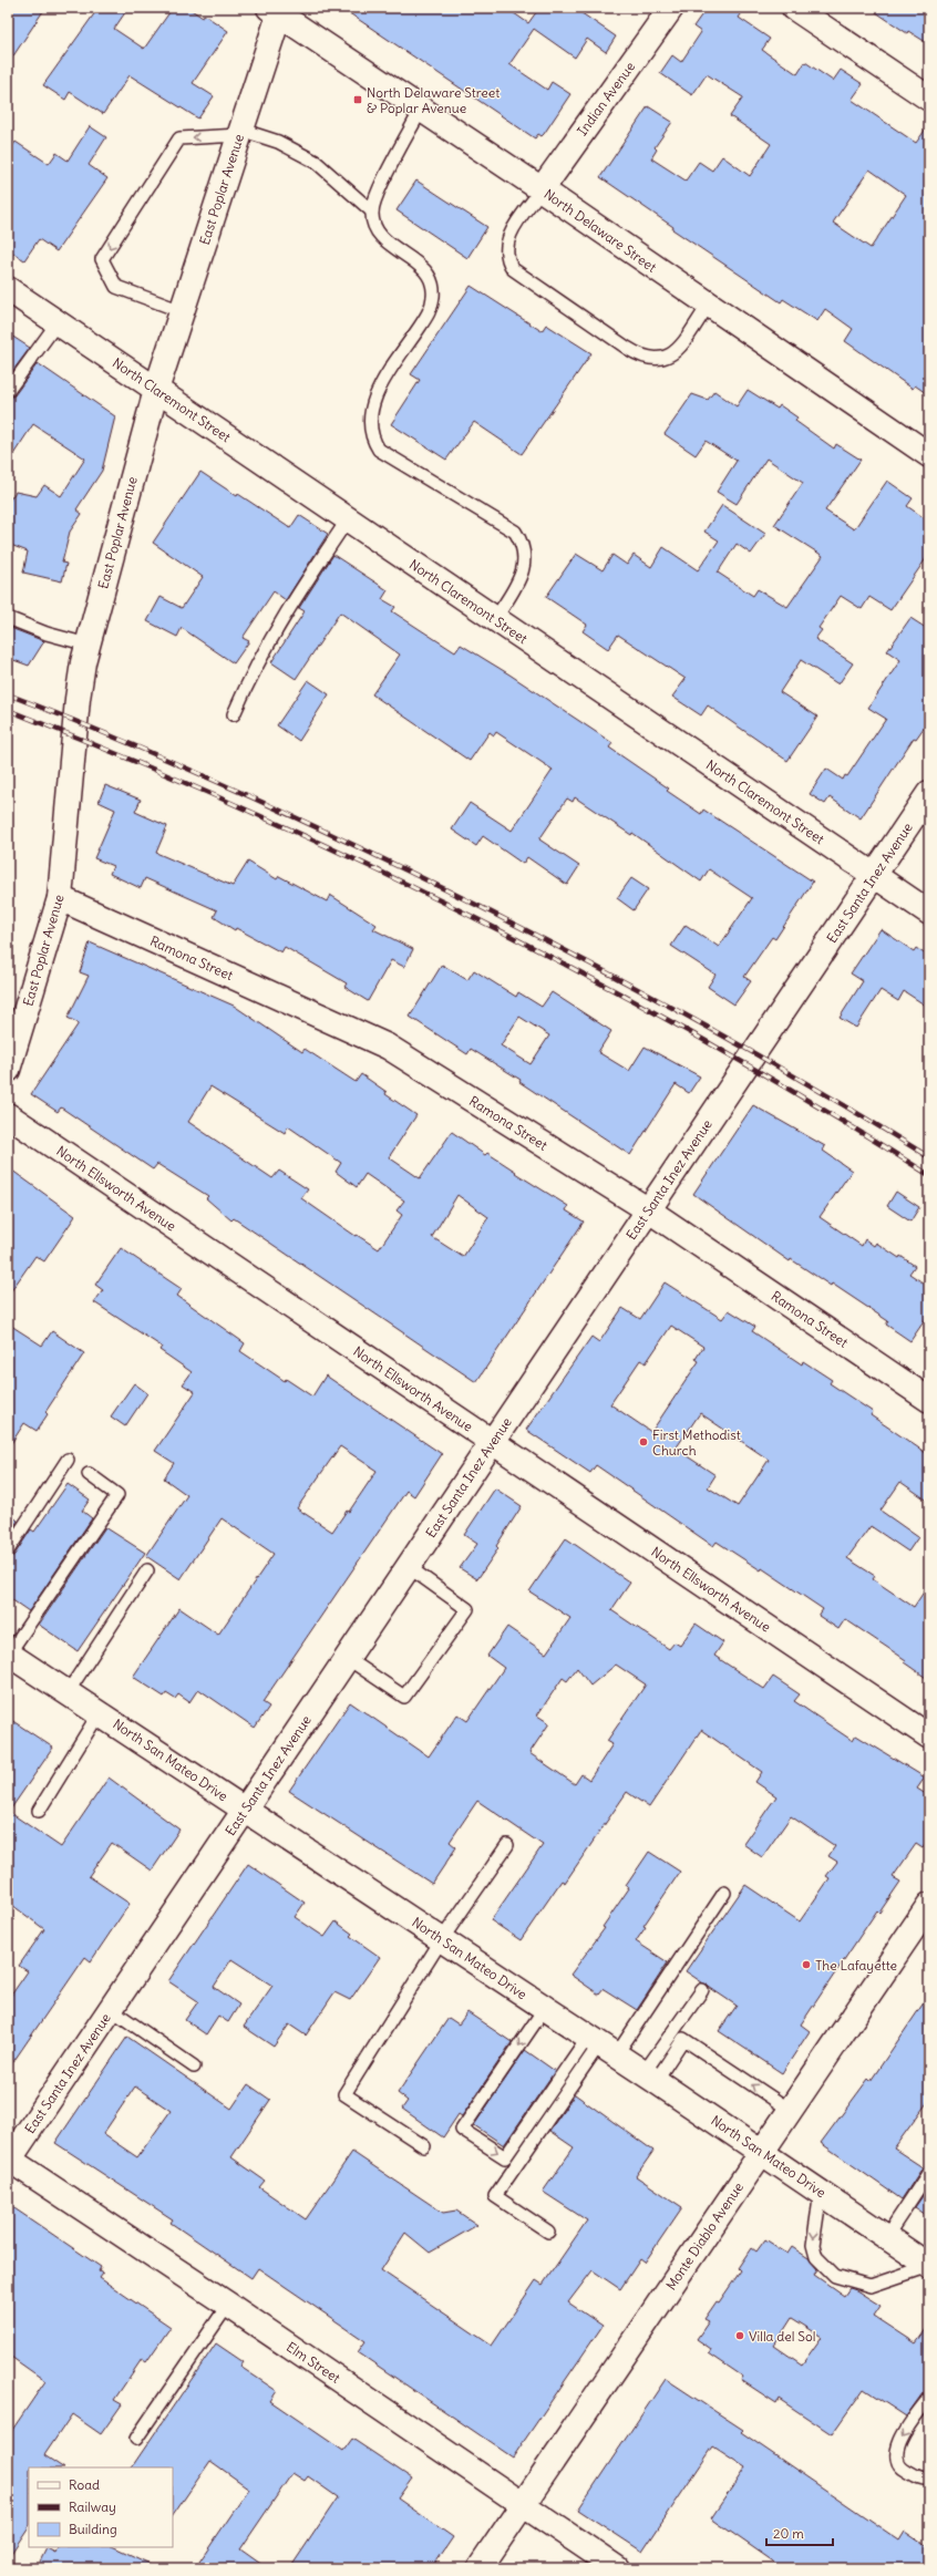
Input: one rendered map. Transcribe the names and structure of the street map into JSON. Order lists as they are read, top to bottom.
{
  "streets": {
    "street": [
      "Indian Avenue",
      "East Poplar Avenue",
      "North Delaware Street",
      "North Claremont Street",
      "East Santa Inez Avenue",
      "Ramona Street",
      "North Ellsworth Avenue",
      "North San Mateo Drive",
      "Monte Diablo Avenue",
      "Elm Street"
    ]
  },
  "crossings": [
    ["Indian Avenue", "North Delaware Street"],
    ["East Poplar Avenue", "North Delaware Street"],
    ["East Poplar Avenue", "North Claremont Street"],
    ["East Poplar Avenue", "Ramona Street"],
    ["North Claremont Street", "East Santa Inez Avenue"],
    ["East Santa Inez Avenue", "Ramona Street"],
    ["East Santa Inez Avenue", "North Ellsworth Avenue"],
    ["East Santa Inez Avenue", "North San Mateo Drive"],
    ["East Santa Inez Avenue", "Elm Street"],
    ["North San Mateo Drive", "Monte Diablo Avenue"],
    ["Monte Diablo Avenue", "Elm Street"]
  ],
  "places": {
    "transit": ["North Delaware Street & Poplar Avenue"],
    "other": ["First Methodist Church", "The Lafayette", "Villa del Sol"]
  },
  "legend": ["Road", "Railway", "Building"],
  "scale_bar": "20 m"
}
